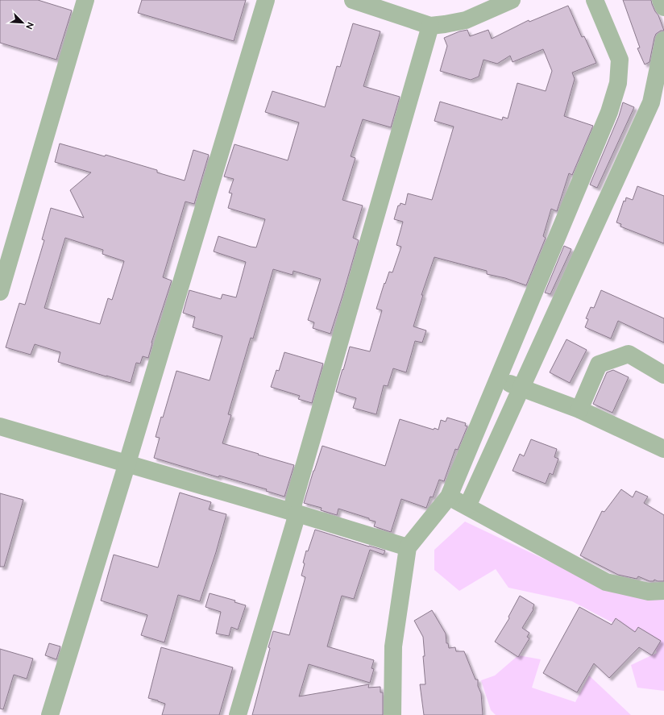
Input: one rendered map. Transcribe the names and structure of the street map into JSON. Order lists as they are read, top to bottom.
{
  "north": "bottom right"
}
